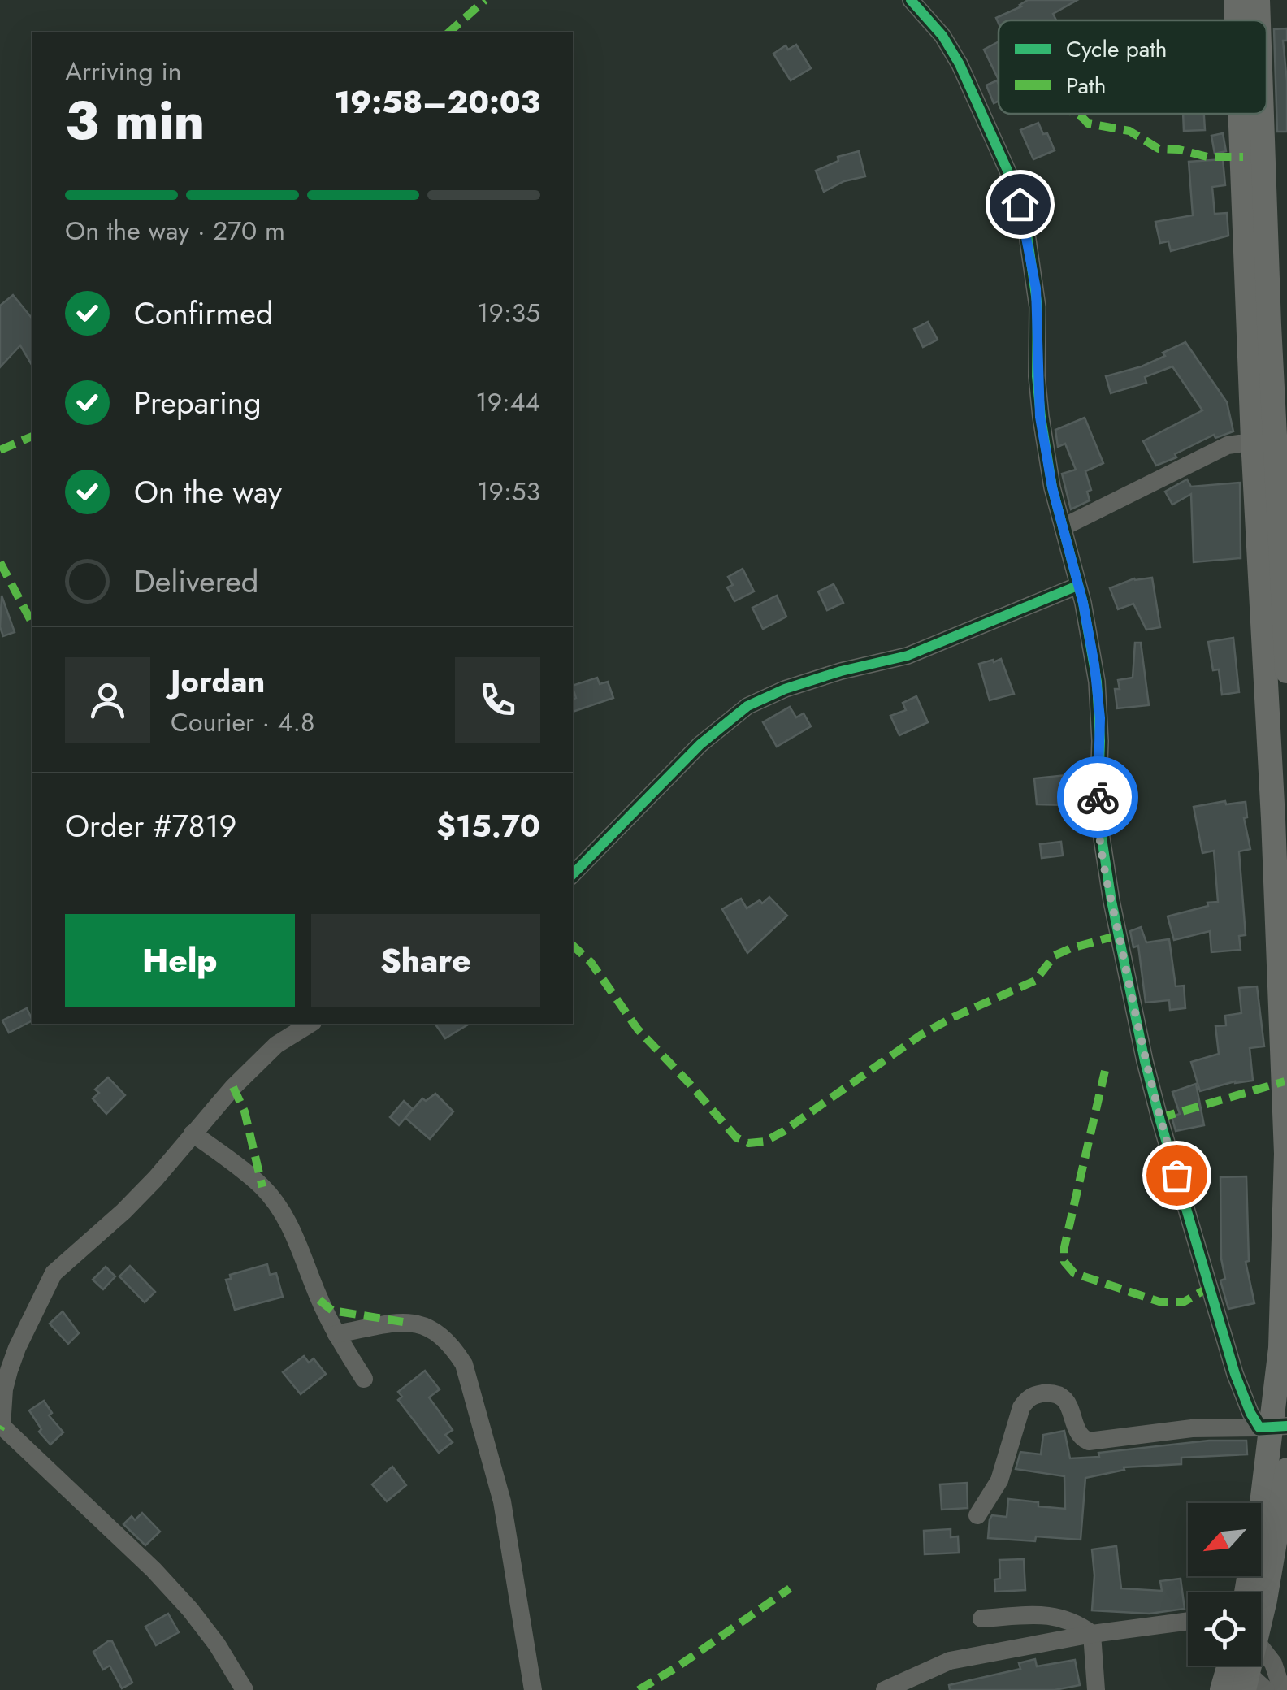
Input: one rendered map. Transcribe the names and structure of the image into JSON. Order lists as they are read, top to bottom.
{
  "legend": ["Cycle path", "Path"],
  "north": "bottom left",
  "page": {
    "heading": ["3 min", "Arriving in", "19:58–20:03"],
    "panel": [
      "Jordan",
      "Courier · 4.8",
      "Order #7819",
      "$15.70"
    ],
    "bar": "On the way · 270 m",
    "list": [
      ["Confirmed", "19:35"],
      ["Preparing", "19:44"],
      ["On the way", "19:53"],
      "Delivered"
    ],
    "buttons": ["Help", "Share"]
  }
}
